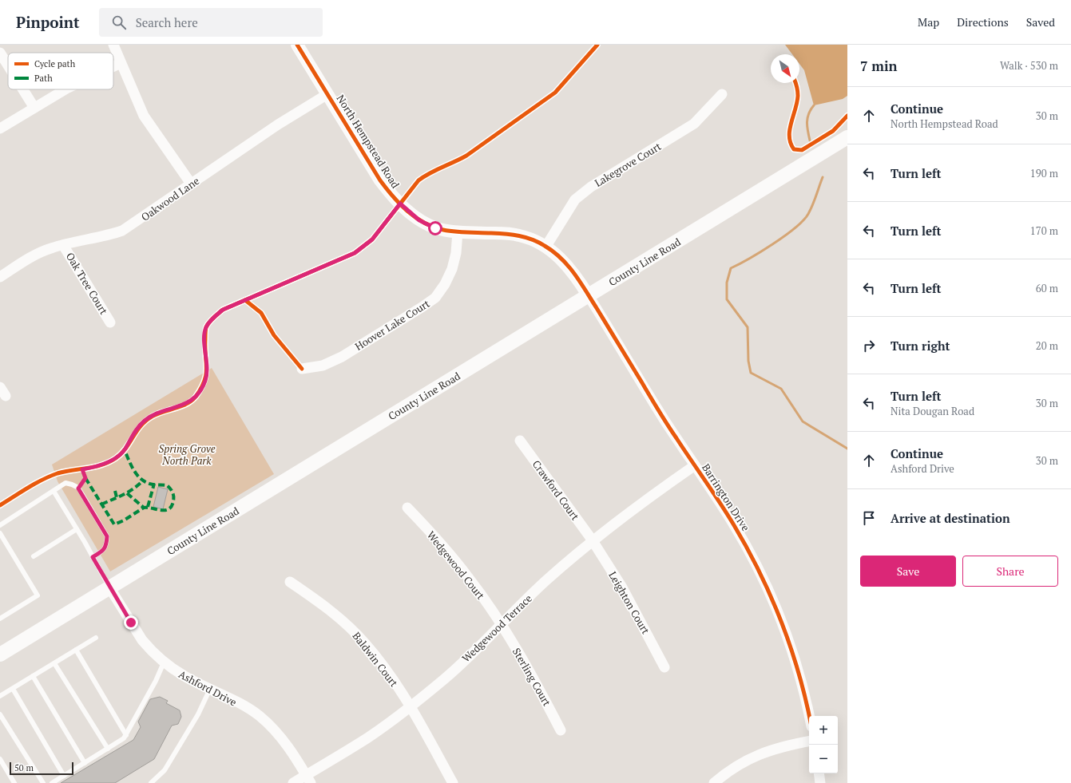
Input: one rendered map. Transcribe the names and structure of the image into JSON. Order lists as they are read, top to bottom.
{
  "streets": {
    "main road": ["County Line Road"],
    "street": [
      "North Hempstead Road",
      "Lakegrove Court",
      "Oakwood Lane",
      "Oak Tree Court",
      "Hoover Lake Court",
      "Crawford Court",
      "Barrington Drive",
      "Wedgewood Court",
      "Leighton Court",
      "Wedgewood Terrace",
      "Baldwin Court",
      "Sterling Court",
      "Ashford Drive"
    ]
  },
  "crossings": [
    ["North Hempstead Road", "Lakegrove Court"],
    ["North Hempstead Road", "Oakwood Lane"],
    ["North Hempstead Road", "County Line Road"],
    ["North Hempstead Road", "Hoover Lake Court"],
    ["North Hempstead Road", "Barrington Drive"],
    ["Oakwood Lane", "Oak Tree Court"],
    ["County Line Road", "Barrington Drive"],
    ["County Line Road", "Ashford Drive"],
    ["Crawford Court", "Leighton Court"],
    ["Crawford Court", "Wedgewood Terrace"],
    ["Barrington Drive", "Wedgewood Terrace"],
    ["Wedgewood Court", "Wedgewood Terrace"],
    ["Wedgewood Court", "Sterling Court"],
    ["Leighton Court", "Wedgewood Terrace"],
    ["Wedgewood Terrace", "Baldwin Court"],
    ["Wedgewood Terrace", "Sterling Court"],
    ["Wedgewood Terrace", "Ashford Drive"]
  ],
  "parks": ["Spring Grove North Park"],
  "legend": ["Cycle path", "Path"],
  "scale_bar": "50 m",
  "north": "bottom right",
  "page": {
    "header": "Pinpoint",
    "search": "Search here",
    "nav": ["Map", "Directions", "Saved"],
    "heading": ["7 min", "Walk · 530 m"],
    "list": [
      ["Continue", "North Hempstead Road", "30 m"],
      ["Turn left", "190 m"],
      ["Turn left", "170 m"],
      ["Turn left", "60 m"],
      ["Turn right", "20 m"],
      ["Turn left", "Nita Dougan Road", "30 m"],
      ["Continue", "Ashford Drive", "30 m"],
      "Arrive at destination"
    ],
    "buttons": ["Save", "Share"],
    "map_buttons": ["+", "−"],
    "scale": "50 m"
  }
}
